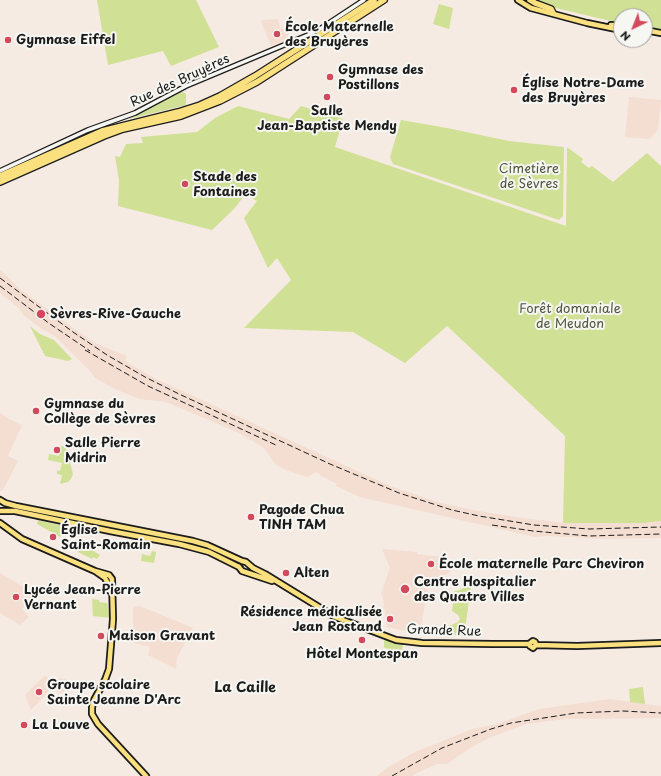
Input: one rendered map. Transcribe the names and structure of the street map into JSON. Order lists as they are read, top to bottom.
{
  "streets": {
    "main road": ["Grande Rue"],
    "street": ["Rue des Bruyères"]
  },
  "districts": ["La Caille"],
  "parks": ["Cimetière de Sèvres", "Forêt domaniale de Meudon"],
  "places": [
    "École Maternelle des Bruyères",
    "Gymnase Eiffel",
    "Gymnase des Postillons",
    "Église Notre-Dame des Bruyères",
    "Salle Jean-Baptiste Mendy",
    "Stade des Fontaines",
    "Sèvres-Rive-Gauche",
    "Gymnase du Collège de Sèvres",
    "Salle Pierre Midrin",
    "Pagode Chua TINH TAM",
    "Église Saint-Romain",
    "École maternelle Parc Cheviron",
    "Alten",
    "Centre Hospitalier des Quatre Villes",
    "Lycée Jean-Pierre Vernant",
    "Résidence médicalisée Jean Rostand",
    "Maison Gravant",
    "Hôtel Montespan",
    "Groupe scolaire Sainte Jeanne D'Arc",
    "La Louve"
  ],
  "north": "bottom left"
}
